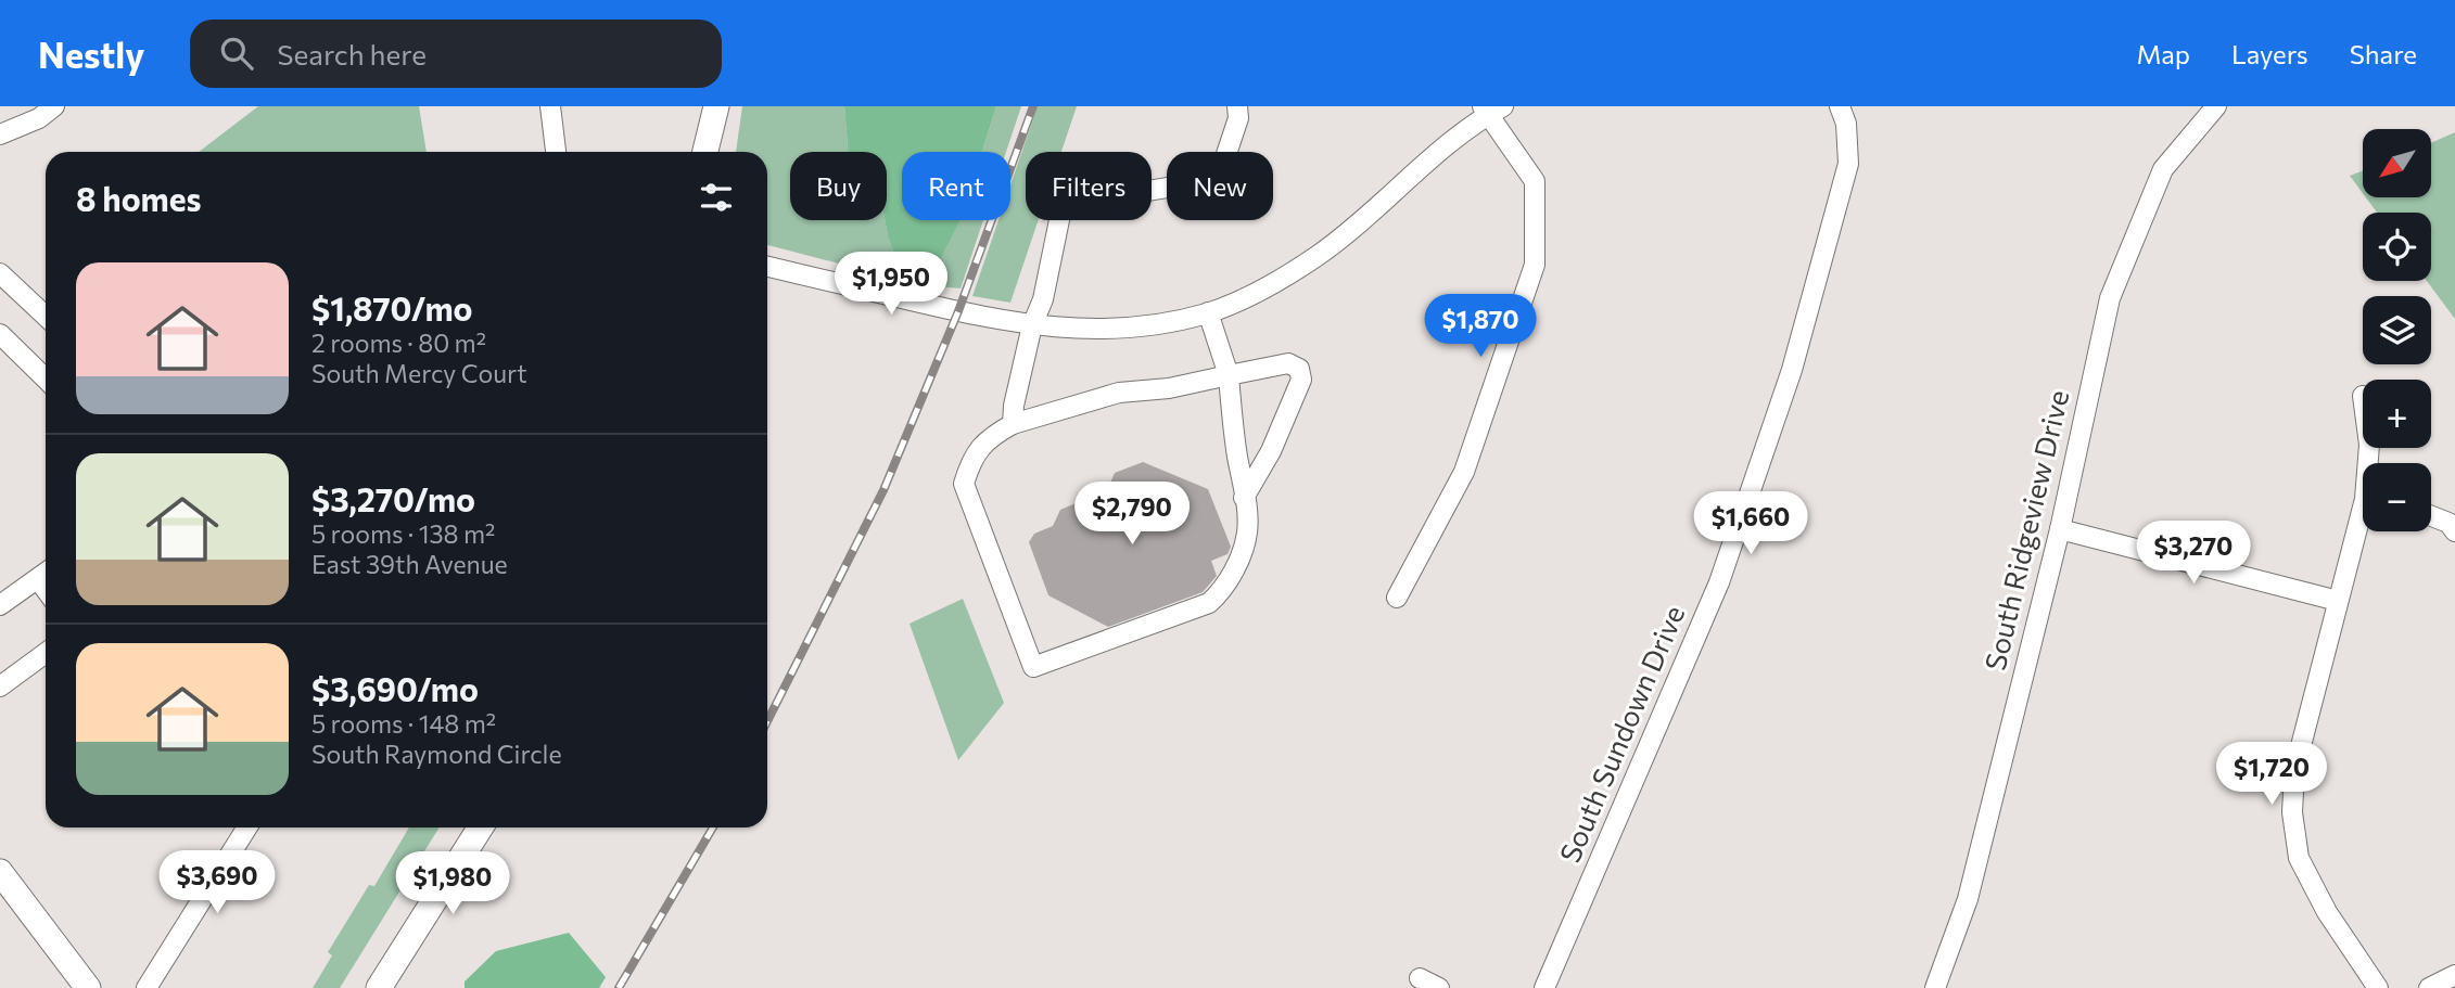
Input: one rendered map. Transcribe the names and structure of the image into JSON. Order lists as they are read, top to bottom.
{
  "streets": {
    "street": ["South Ridgeview Drive", "South Sundown Drive"]
  },
  "north": "bottom left",
  "page": {
    "header": "Nestly",
    "search": "Search here",
    "nav": ["Map", "Layers", "Share"],
    "map_buttons": ["+", "−"],
    "chip": [
      "Buy",
      "Rent",
      "Filters",
      "New"
    ],
    "heading": "8 homes",
    "list": [
      {
        "name": "$1,870/mo",
        "note": "2 rooms · 80 m² · South Mercy Court"
      },
      {
        "name": "$3,270/mo",
        "note": "5 rooms · 138 m² · East 39th Avenue"
      },
      {
        "name": "$3,690/mo",
        "note": "5 rooms · 148 m² · South Raymond Circle"
      }
    ],
    "price": [
      "$1,950",
      "$1,870",
      "$2,790",
      "$1,660",
      "$3,270",
      "$1,720",
      "$3,690",
      "$1,980"
    ]
  }
}
